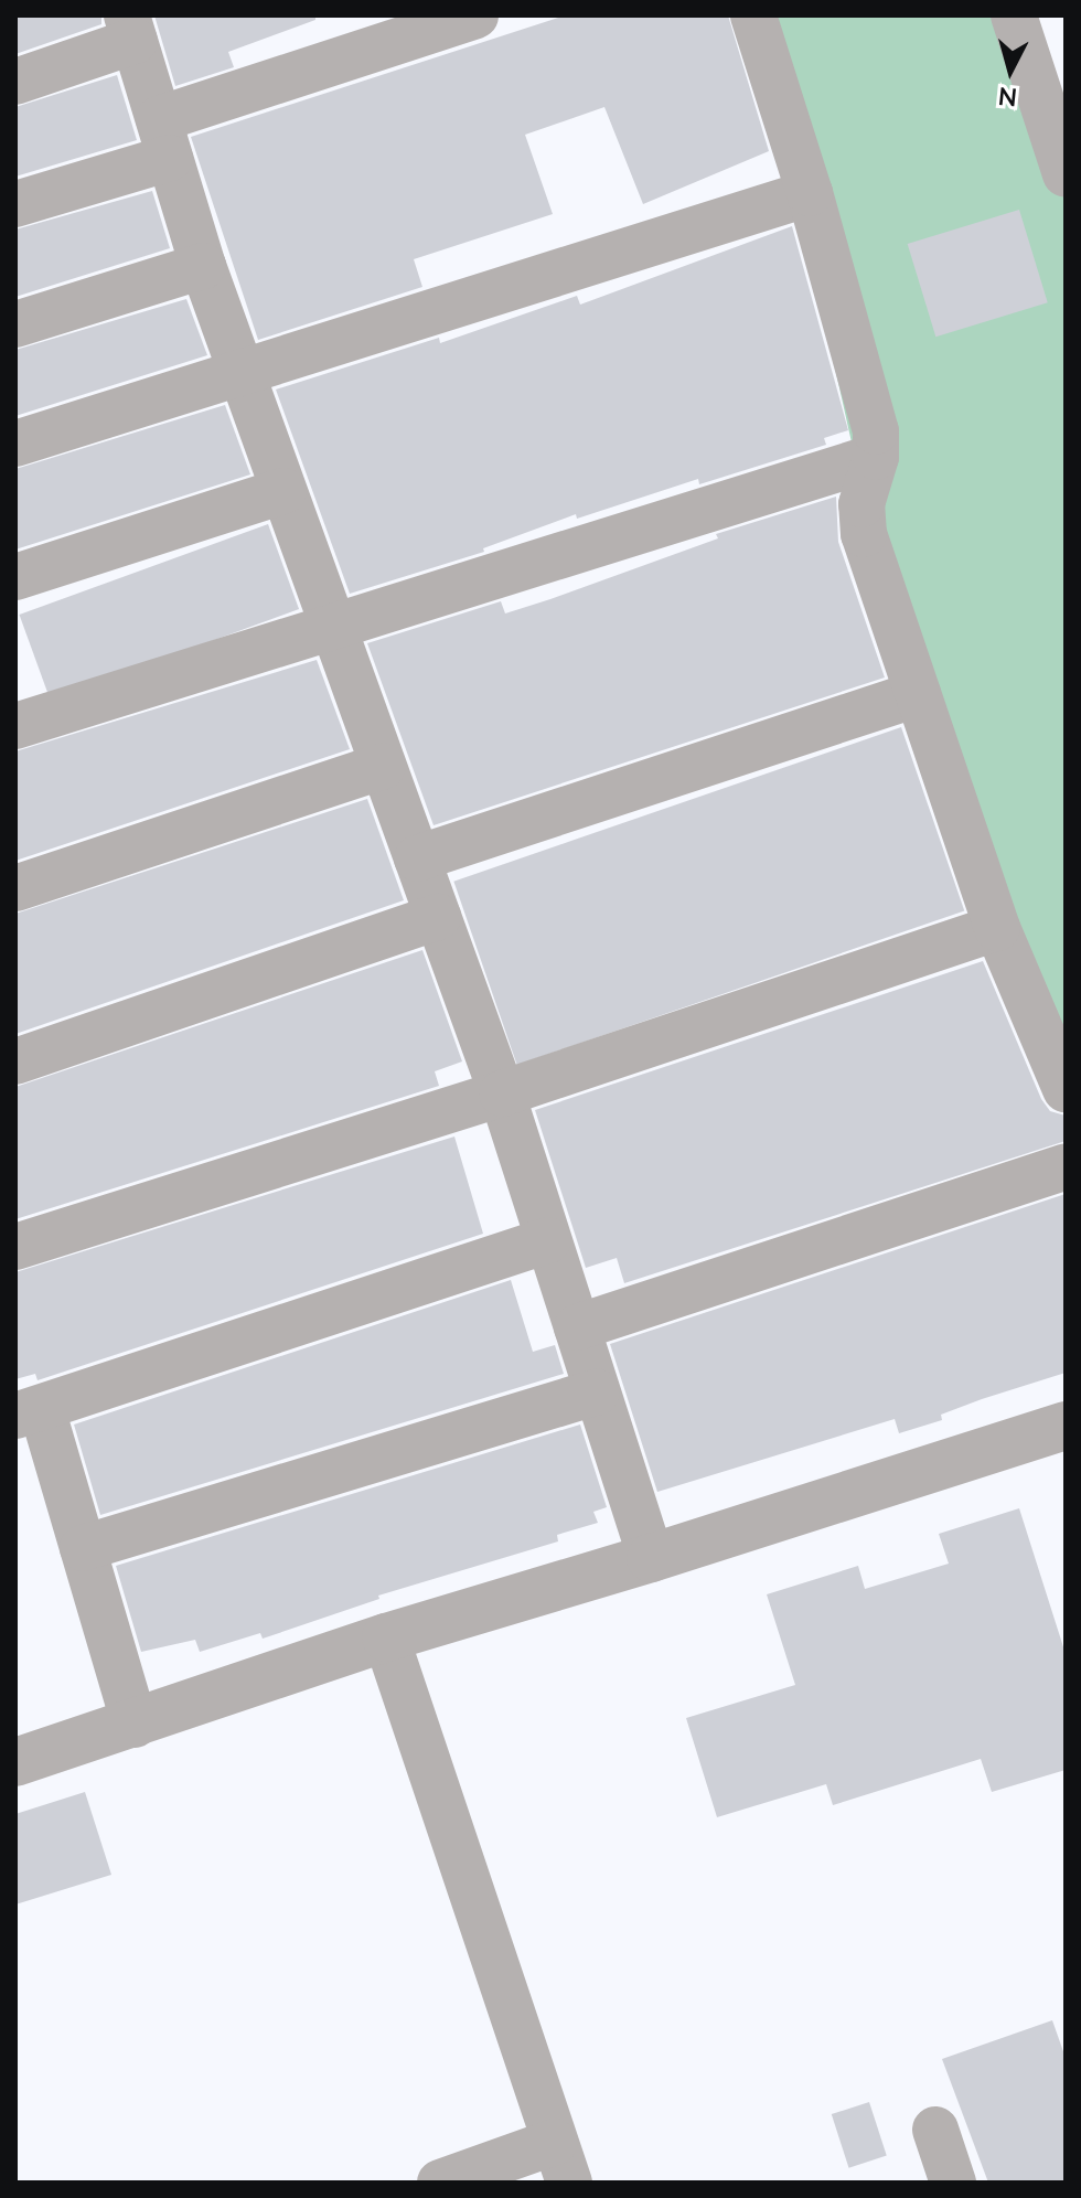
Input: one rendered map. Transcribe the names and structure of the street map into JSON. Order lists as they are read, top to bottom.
{
  "north": "bottom"
}
